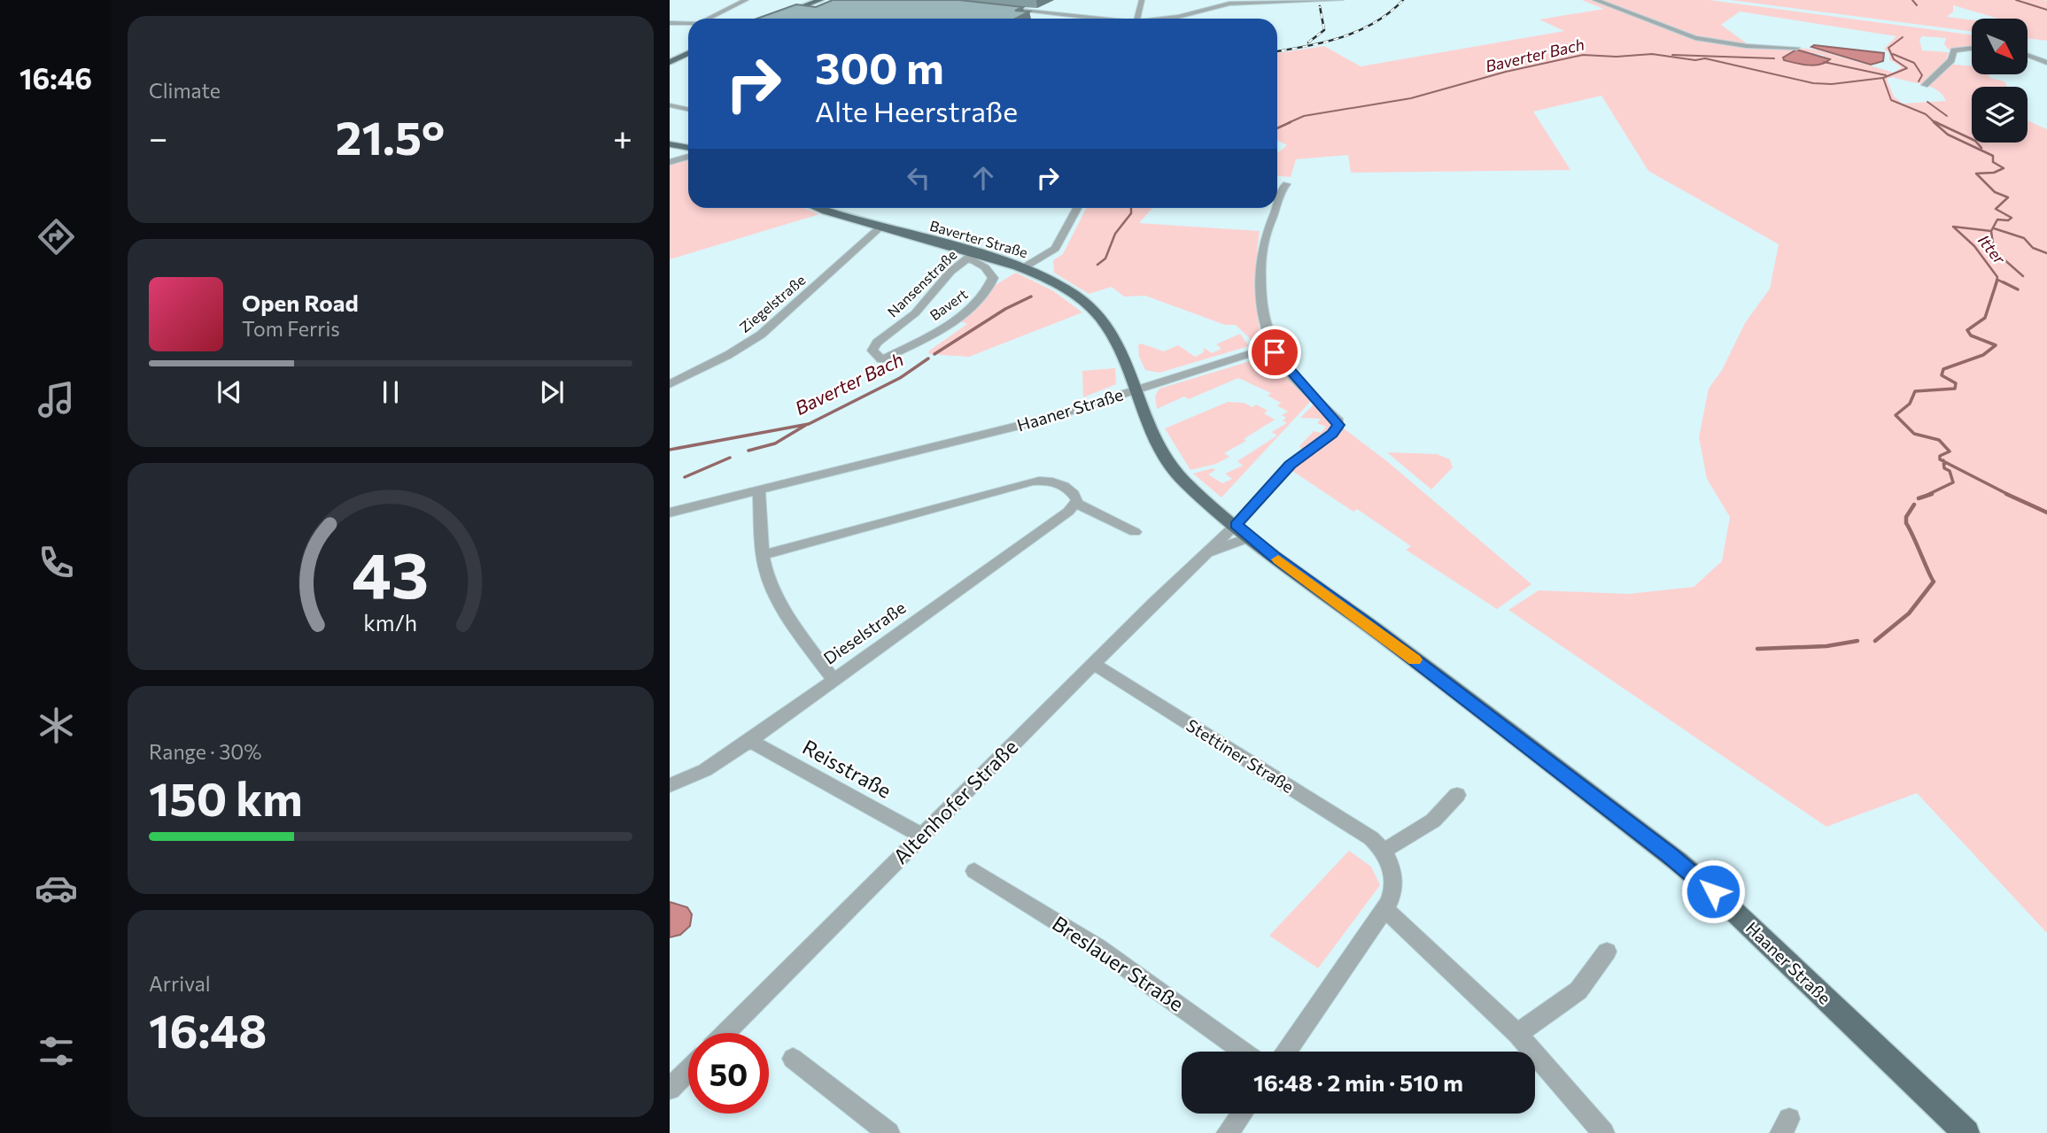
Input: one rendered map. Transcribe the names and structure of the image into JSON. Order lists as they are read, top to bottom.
{
  "streets": {
    "main road": ["Baverter Straße", "Haaner Straße"],
    "street": [
      "Nansenstraße",
      "Ziegelstraße",
      "Bavert",
      "Dieselstraße",
      "Stettiner Straße",
      "Reisstraße",
      "Altenhofer Straße",
      "Breslauer Straße"
    ]
  },
  "crossings": [
    ["Baverter Straße", "Nansenstraße"],
    ["Baverter Straße", "Ziegelstraße"],
    ["Baverter Straße", "Bavert"],
    ["Baverter Straße", "Haaner Straße"],
    ["Nansenstraße", "Bavert"],
    ["Haaner Straße", "Altenhofer Straße"],
    ["Dieselstraße", "Reisstraße"],
    ["Stettiner Straße", "Altenhofer Straße"],
    ["Reisstraße", "Altenhofer Straße"]
  ],
  "water": ["Baverter Bach", "Itter"],
  "north": "bottom right",
  "page": {
    "tabs": "16:46",
    "tile": [
      "Climate",
      ["Range · 30%", "150 km"],
      ["Arrival", "16:48"]
    ],
    "turn": ["300 m", "Alte Heerstraße"],
    "heat": ["−", "21.5°", "+"],
    "song": ["Open Road", "Tom Ferris"],
    "limit": "50",
    "trip": "16:48 · 2 min · 510 m",
    "gauge": ["43", "km/h"]
  }
}
